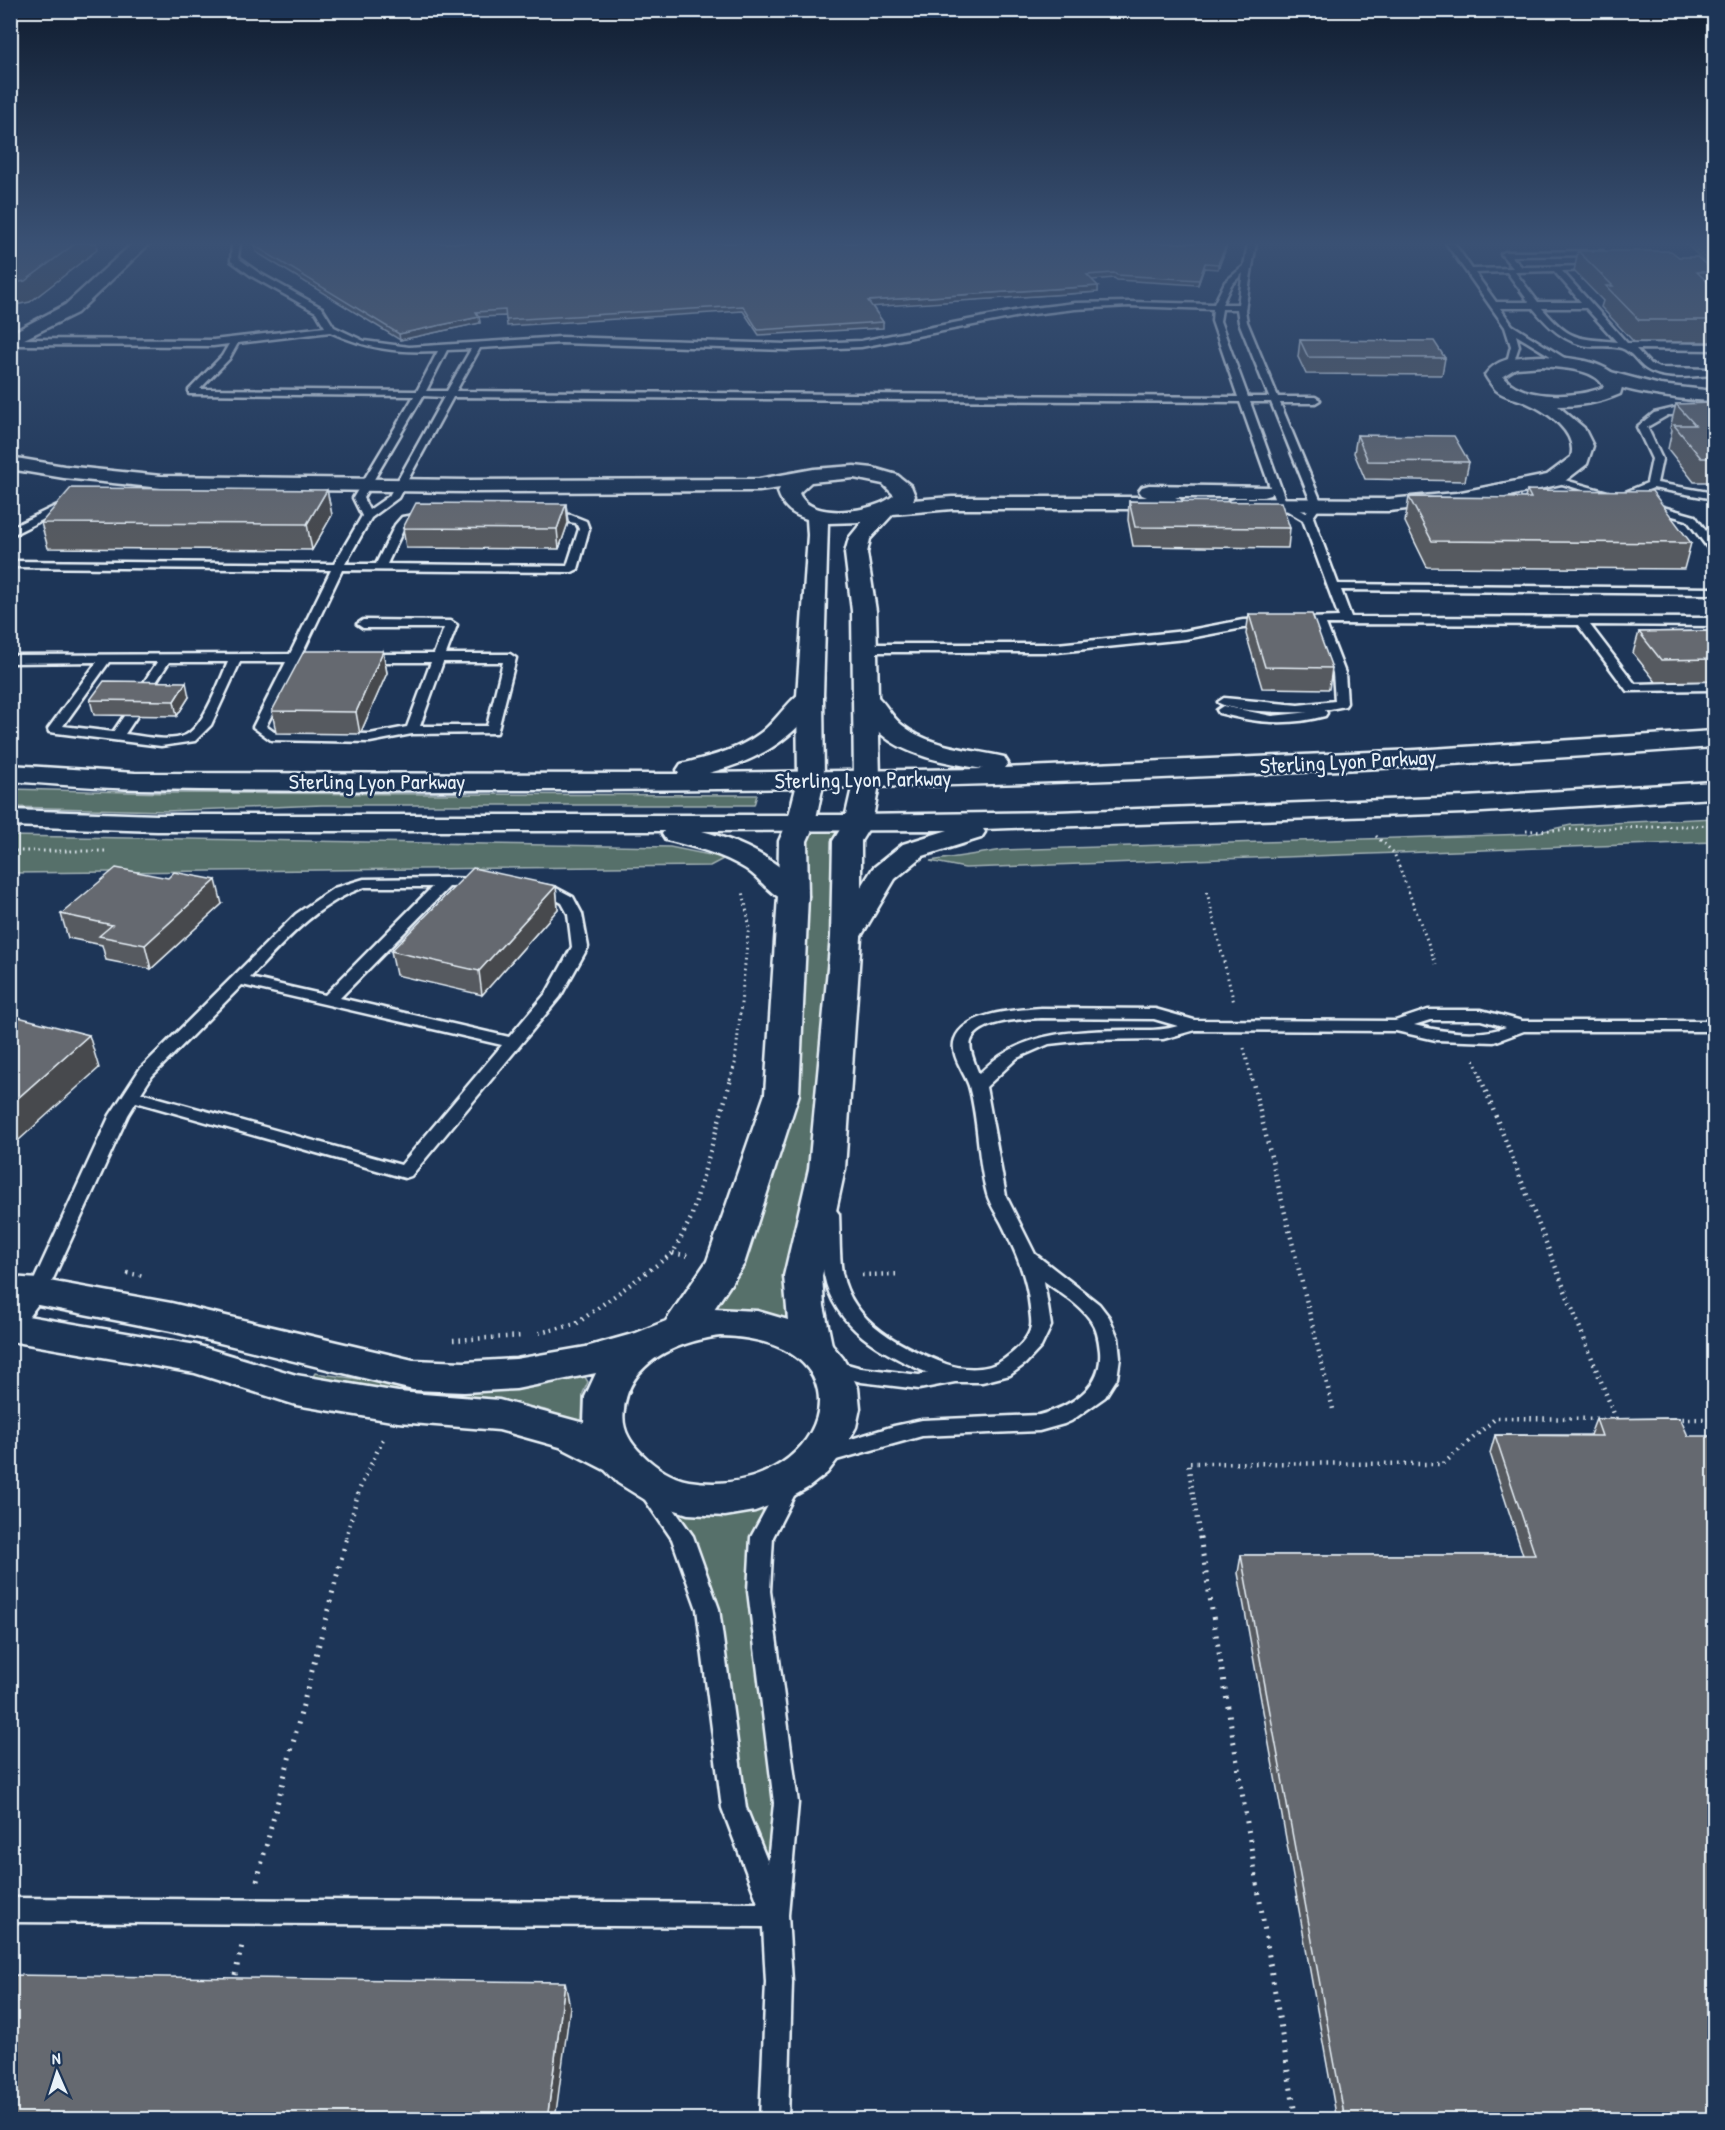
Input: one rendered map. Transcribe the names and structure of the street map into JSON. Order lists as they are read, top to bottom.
{
  "streets": {
    "street": ["Sterling Lyon Parkway"]
  },
  "north": "top"
}
